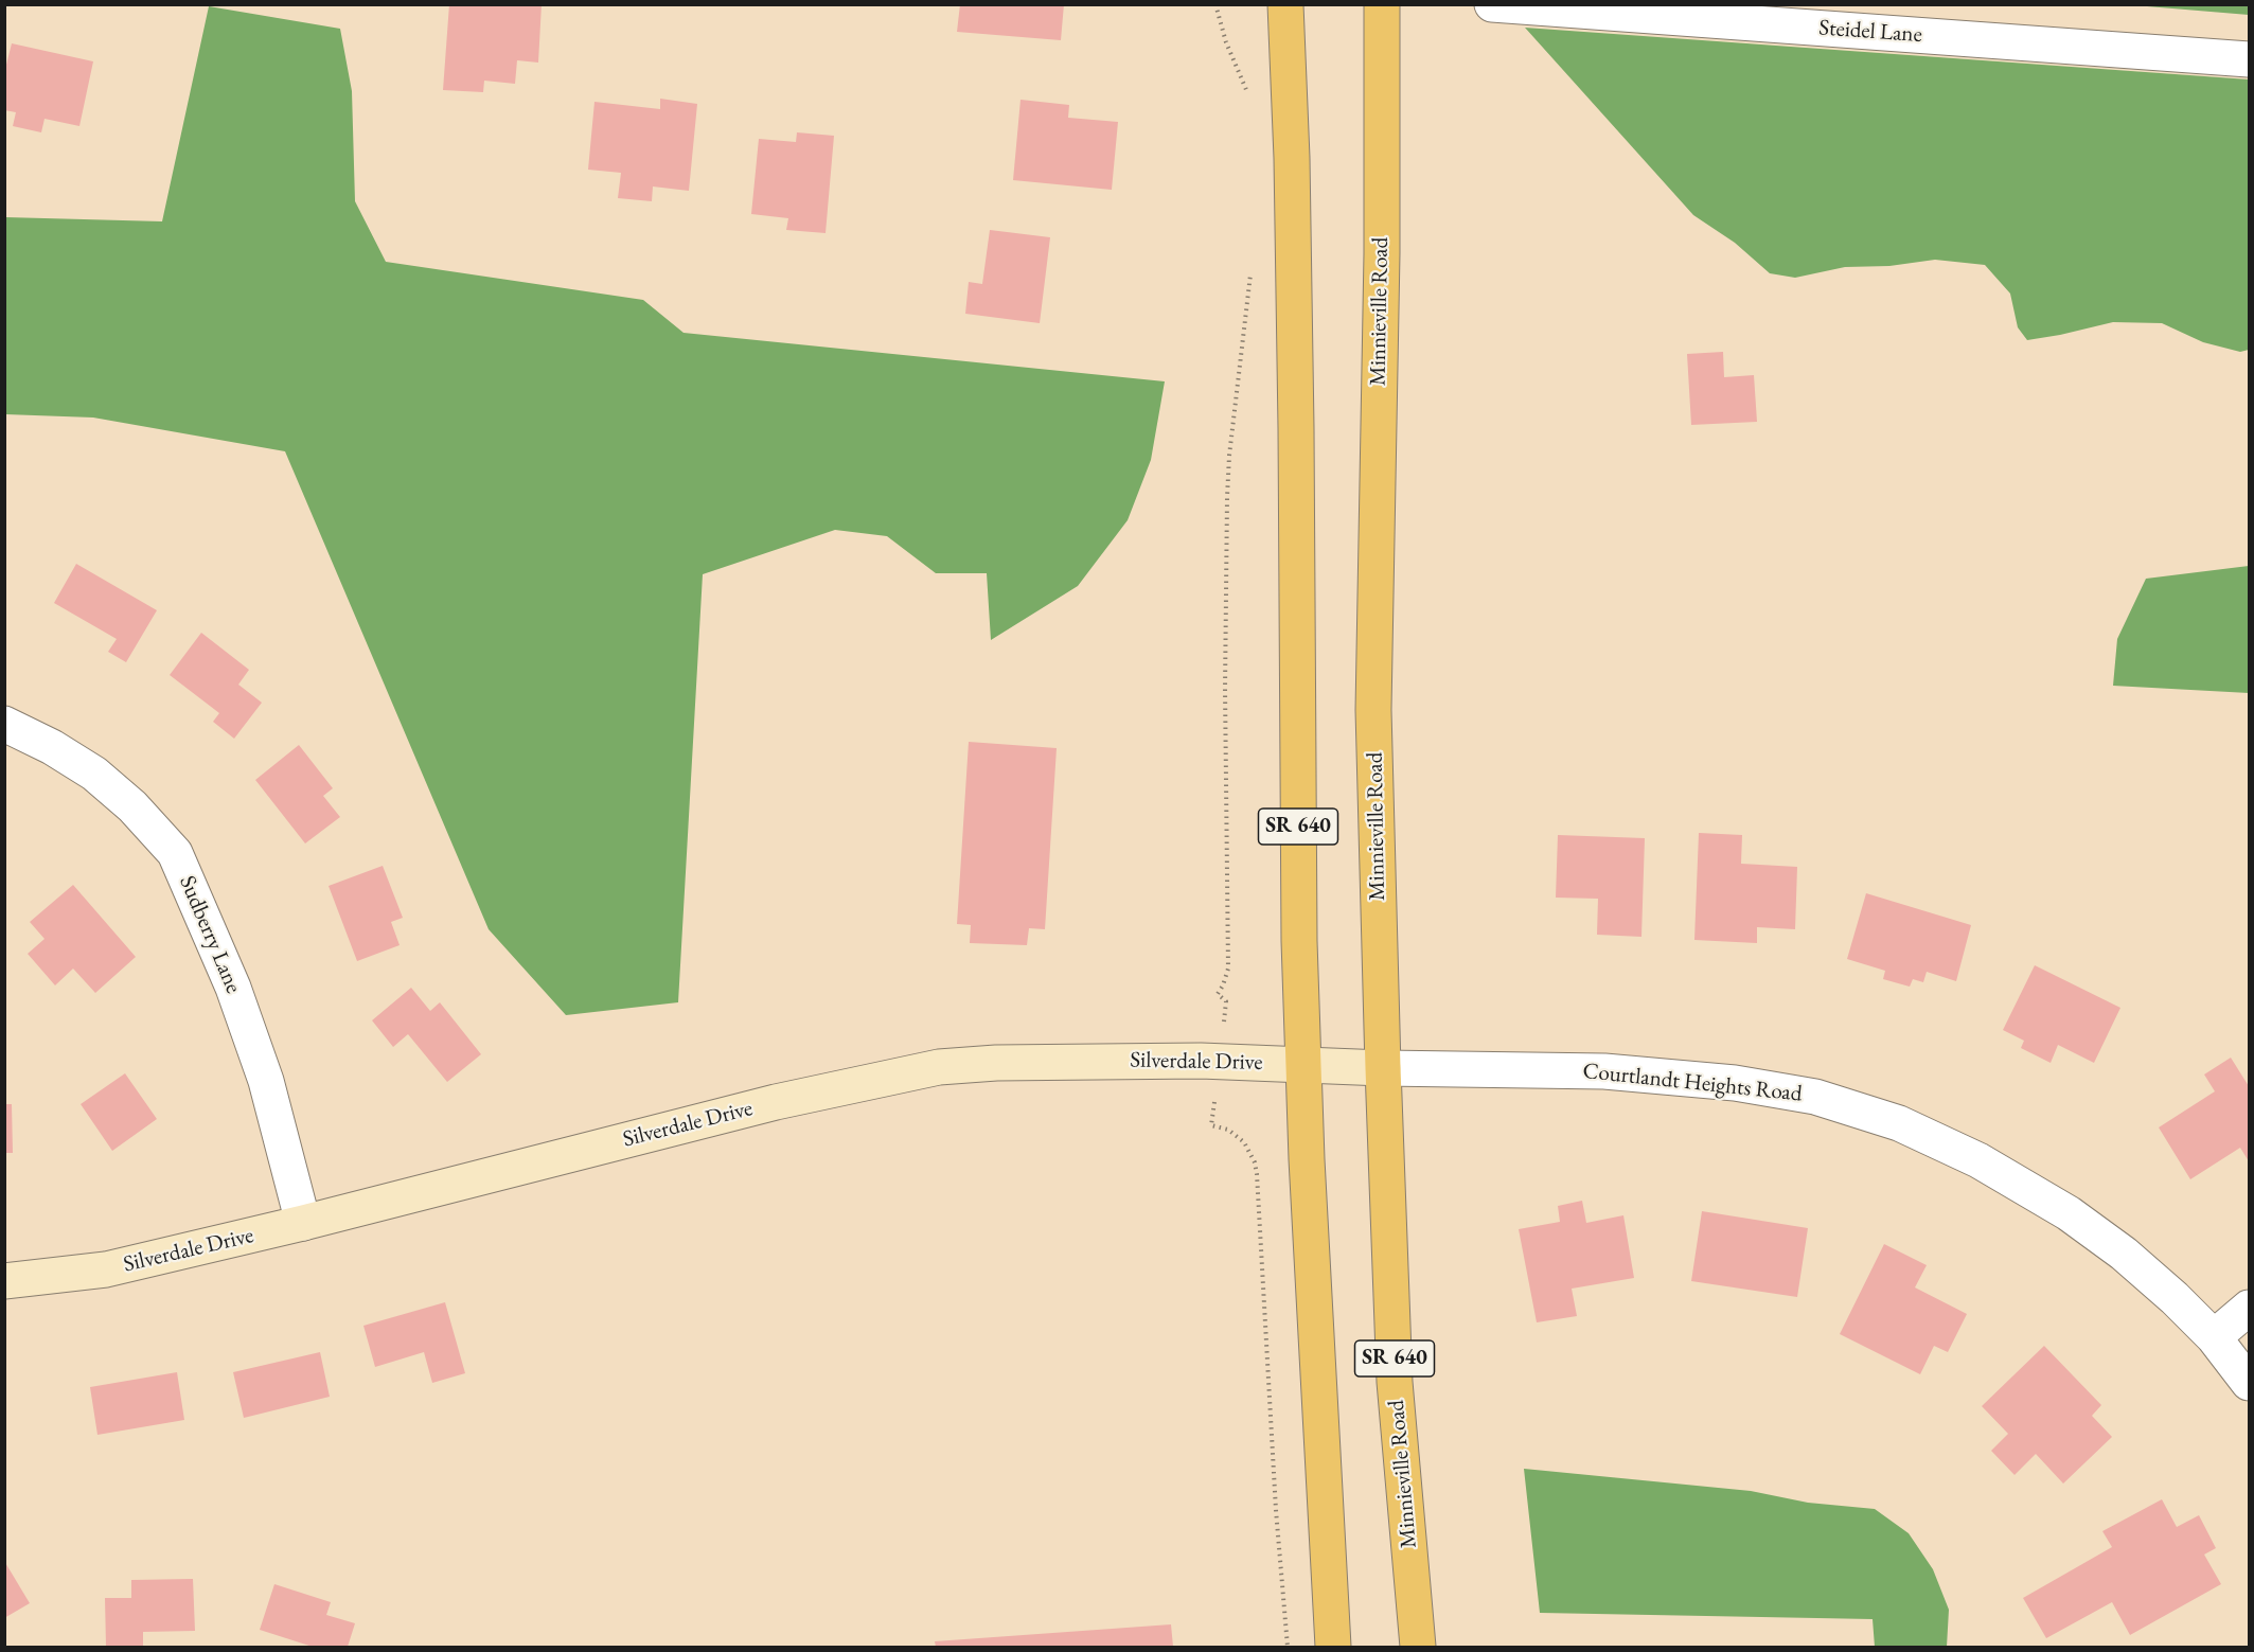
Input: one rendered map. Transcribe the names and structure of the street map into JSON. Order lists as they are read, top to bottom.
{
  "streets": {
    "main road": ["Minnieville Road", "SR 640"],
    "street": [
      "Steidel Lane",
      "Sudberry Lane",
      "Silverdale Drive",
      "Courtlandt Heights Road"
    ]
  },
  "crossings": [
    ["Minnieville Road", "Silverdale Drive"],
    ["Minnieville Road", "Courtlandt Heights Road"],
    ["SR 640", "Silverdale Drive"],
    ["Sudberry Lane", "Silverdale Drive"],
    ["Silverdale Drive", "Courtlandt Heights Road"]
  ]
}
